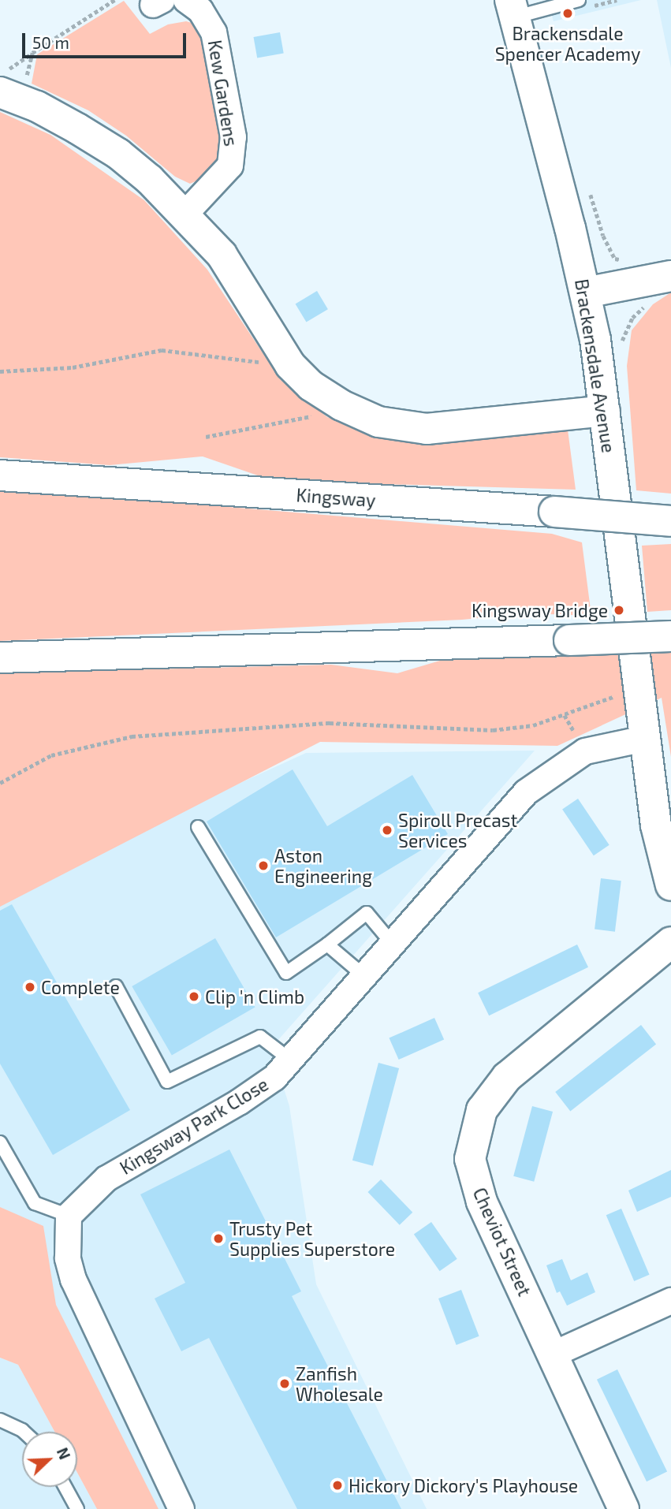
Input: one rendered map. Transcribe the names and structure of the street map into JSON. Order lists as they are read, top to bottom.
{
  "streets": {
    "main road": ["Brackensdale Avenue", "Kingsway", "Cheviot Street"],
    "street": ["Kew Gardens", "Kingsway Park Close"]
  },
  "crossings": [
    ["Brackensdale Avenue", "Kingsway Park Close"]
  ],
  "places": [
    "Brackensdale Spencer Academy",
    "Kingsway Bridge",
    "Spiroll Precast Services",
    "Aston Engineering",
    "Complete",
    "Clip 'n Climb",
    "Trusty Pet Supplies Superstore",
    "Zanfish Wholesale",
    "Hickory Dickory's Playhouse"
  ],
  "scale_bar": "50 m",
  "north": "top right"
}
